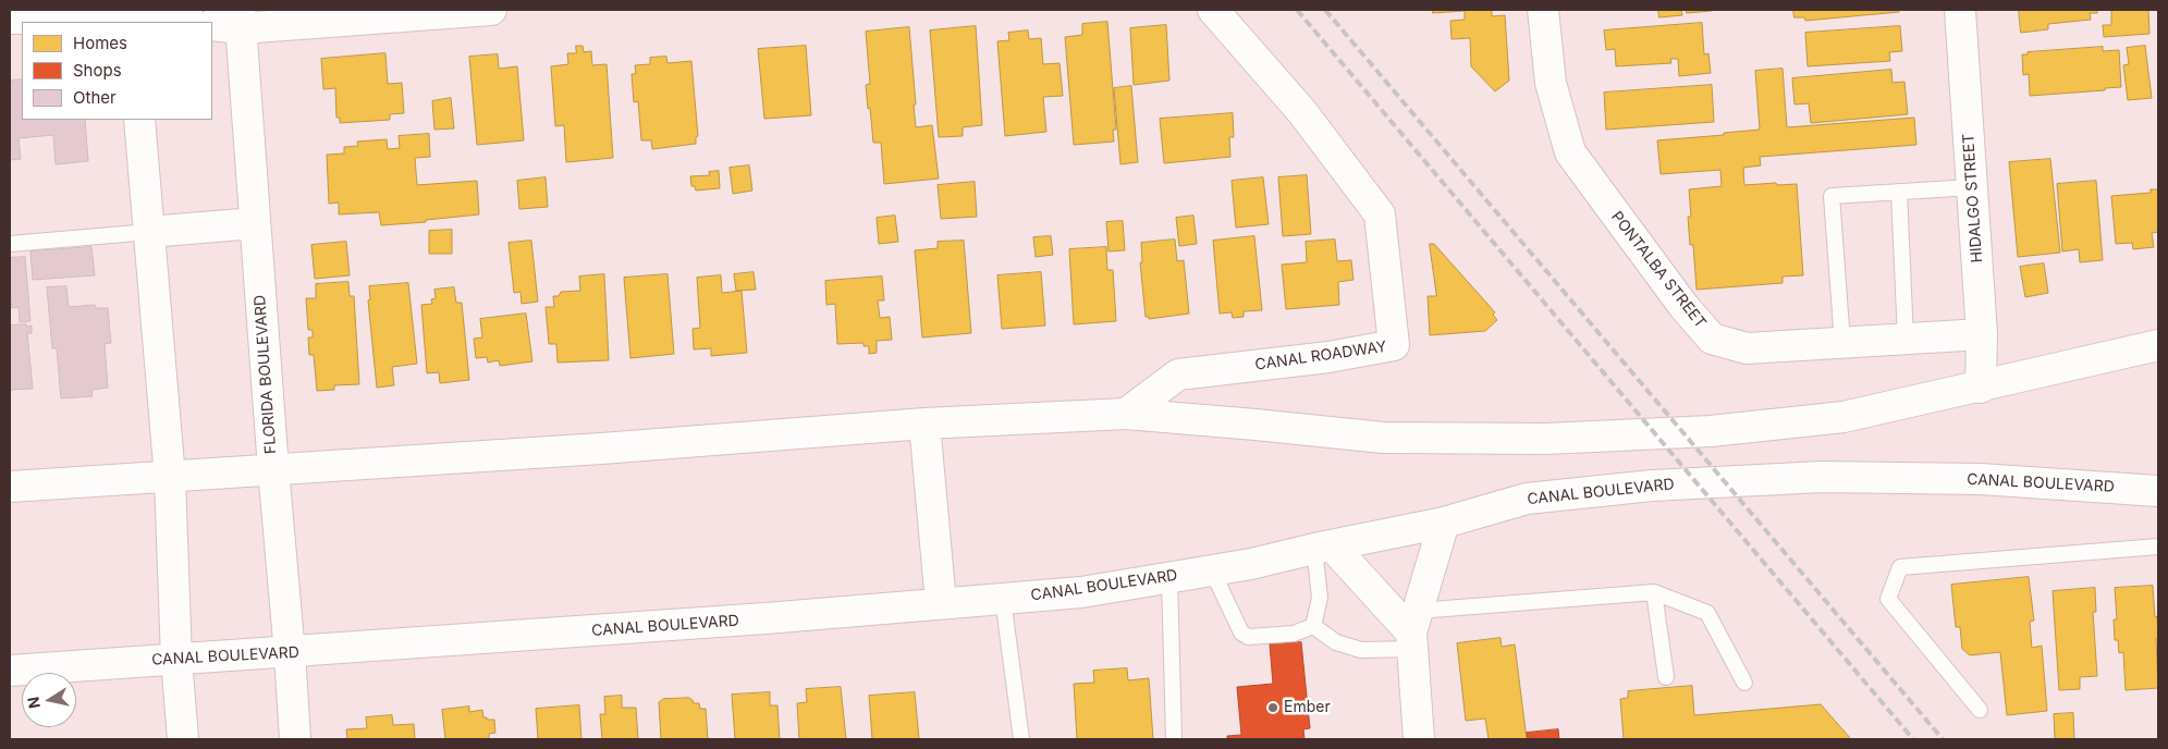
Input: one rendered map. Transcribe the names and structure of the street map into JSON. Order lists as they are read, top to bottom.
{
  "streets": {
    "main road": [
      "HIDALGO STREET",
      "PONTALBA STREET",
      "CANAL ROADWAY",
      "FLORIDA BOULEVARD",
      "CANAL BOULEVARD"
    ]
  },
  "crossings": [
    ["HIDALGO STREET", "PONTALBA STREET"],
    ["FLORIDA BOULEVARD", "CANAL BOULEVARD"]
  ],
  "places": ["Ember"],
  "legend": ["Homes", "Shops", "Other"],
  "north": "left"
}
